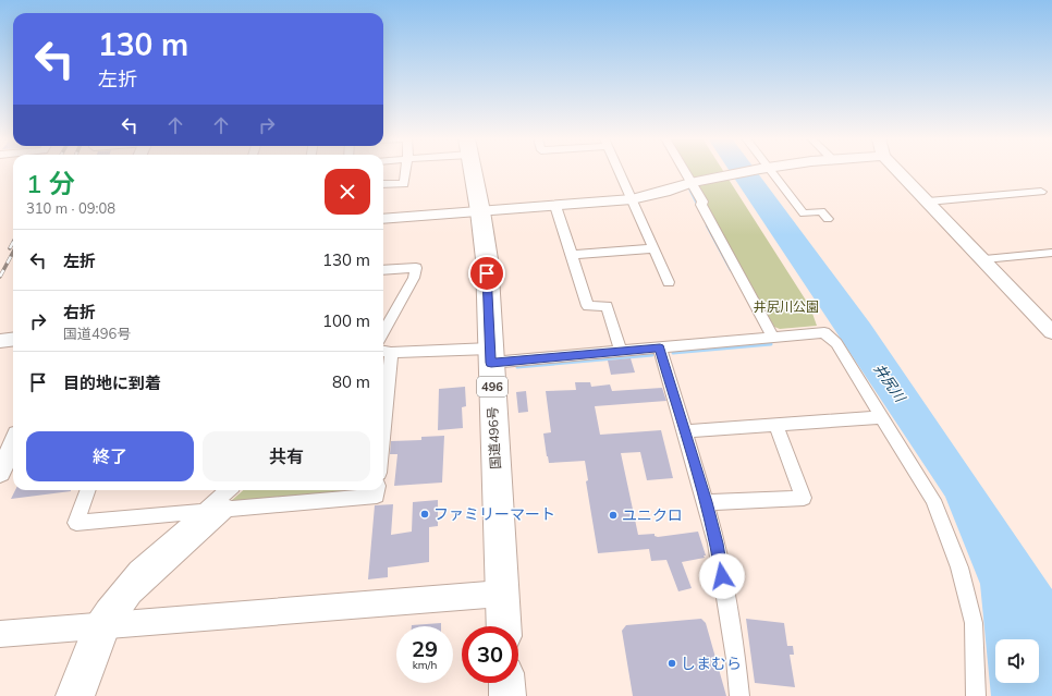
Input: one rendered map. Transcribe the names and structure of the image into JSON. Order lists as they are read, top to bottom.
{
  "streets": {
    "highway": ["496", "国道496号"]
  },
  "water": ["井尻川"],
  "parks": ["井尻川公園"],
  "places": ["ファミリーマート", "ユニクロ", "しまむら"],
  "page": {
    "turn": ["130 m", "左折"],
    "heading": ["1 分", "310 m · 09:08"],
    "list": [
      {
        "name": "左折",
        "value": "130 m"
      },
      {
        "name": "右折",
        "note": "国道496号",
        "value": "100 m"
      },
      {
        "name": "目的地に到着",
        "value": "80 m"
      }
    ],
    "buttons": ["終了", "共有"],
    "speed": "29 km/h",
    "limit": "30"
  }
}
